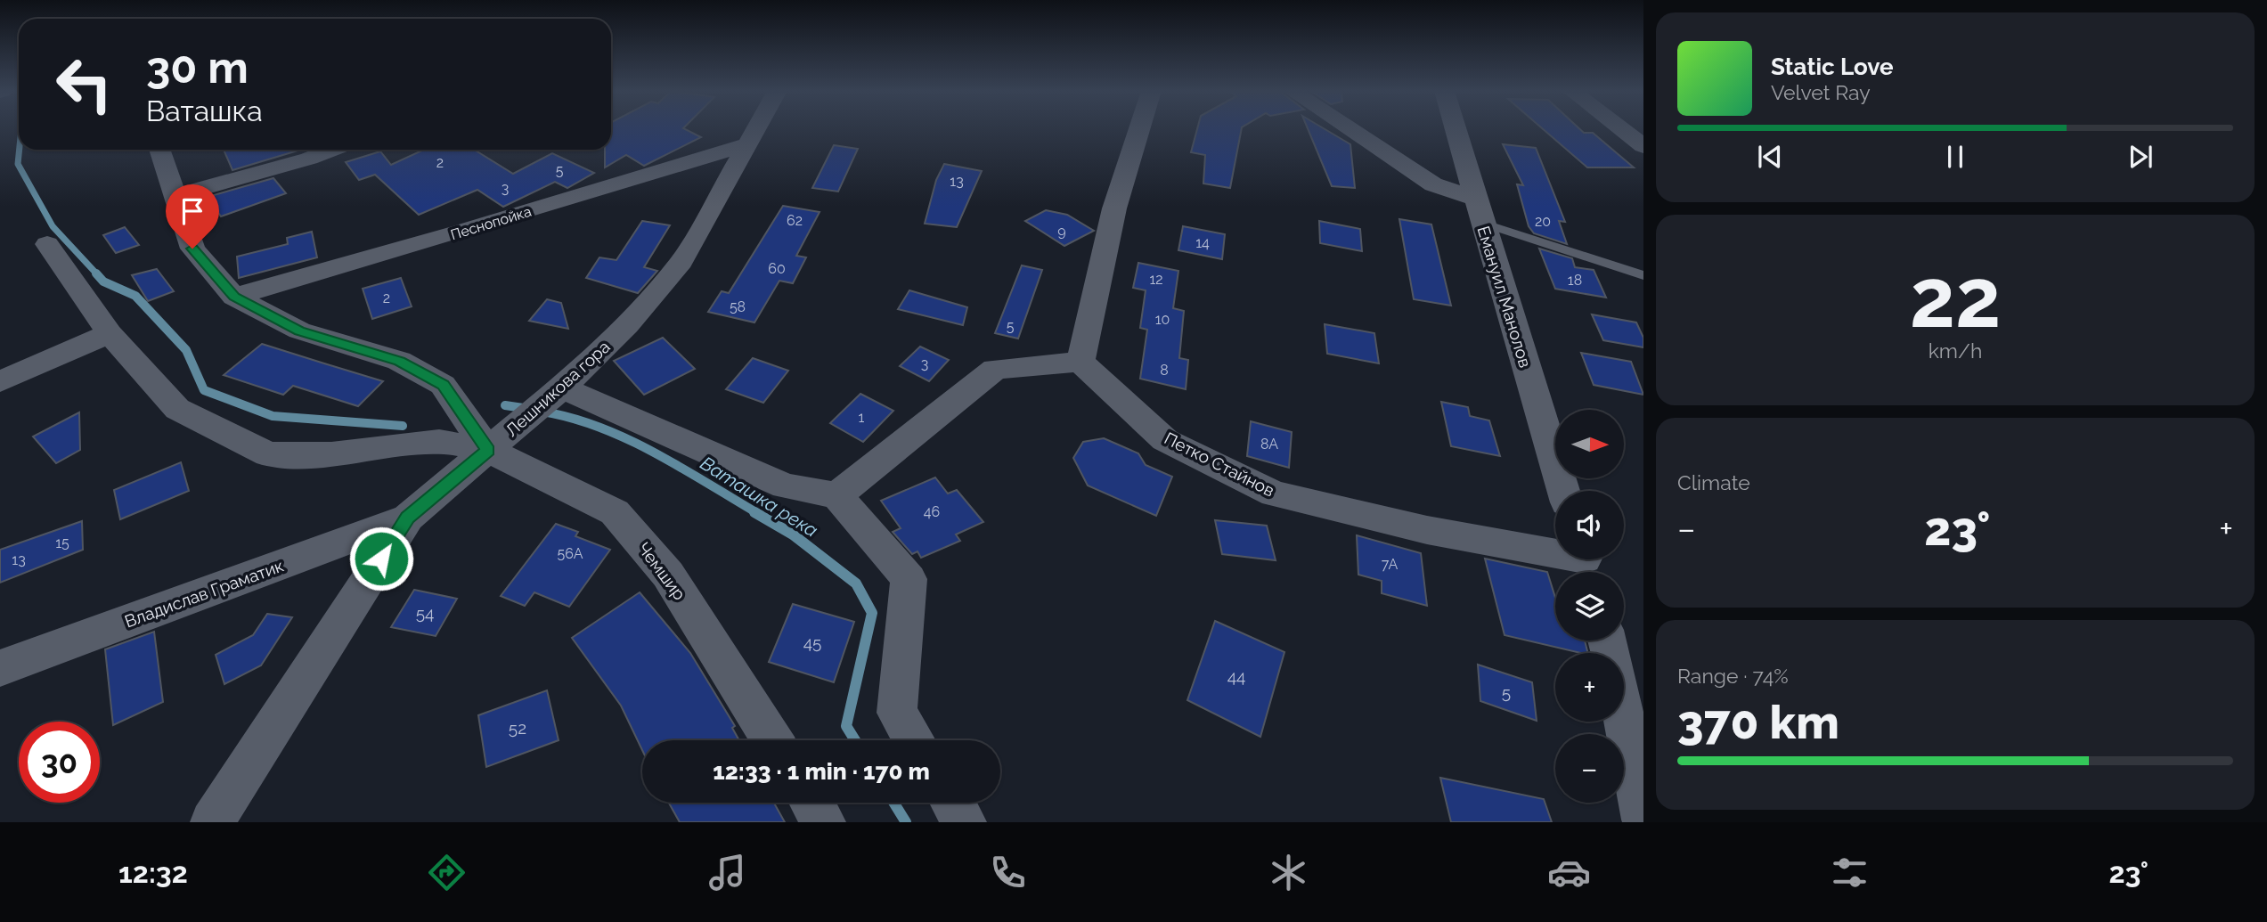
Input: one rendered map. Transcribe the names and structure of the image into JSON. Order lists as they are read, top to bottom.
{
  "streets": {
    "street": [
      "Песнопойка",
      "Емануил Манолов",
      "Лешникова гора",
      "Петко Стайнов",
      "Чемшир",
      "Владислав Граматик"
    ]
  },
  "crossings": [
    ["Песнопойка", "Лешникова гора"],
    ["Лешникова гора", "Чемшир"],
    ["Лешникова гора", "Владислав Граматик"]
  ],
  "water": ["Ваташка река"],
  "house_numbers": [
    "2",
    "5",
    "13",
    "3",
    "62",
    "20",
    "9",
    "14",
    "60",
    "12",
    "18",
    "2",
    "58",
    "10",
    "5",
    "3",
    "8",
    "1",
    "8А",
    "46",
    "15",
    "56А",
    "13",
    "7A",
    "54",
    "45",
    "44",
    "5",
    "52"
  ],
  "north": "right",
  "page": {
    "turn": ["30 m", "Ваташка"],
    "song": ["Static Love", "Velvet Ray"],
    "tile": [
      ["22", "km/h"],
      "Climate",
      ["Range · 74%", "370 km"]
    ],
    "map_buttons": ["+", "−"],
    "heat": ["−", "23°", "+"],
    "limit": "30",
    "trip": "12:33 · 1 min · 170 m",
    "tabs": ["12:32", "23°"]
  }
}
